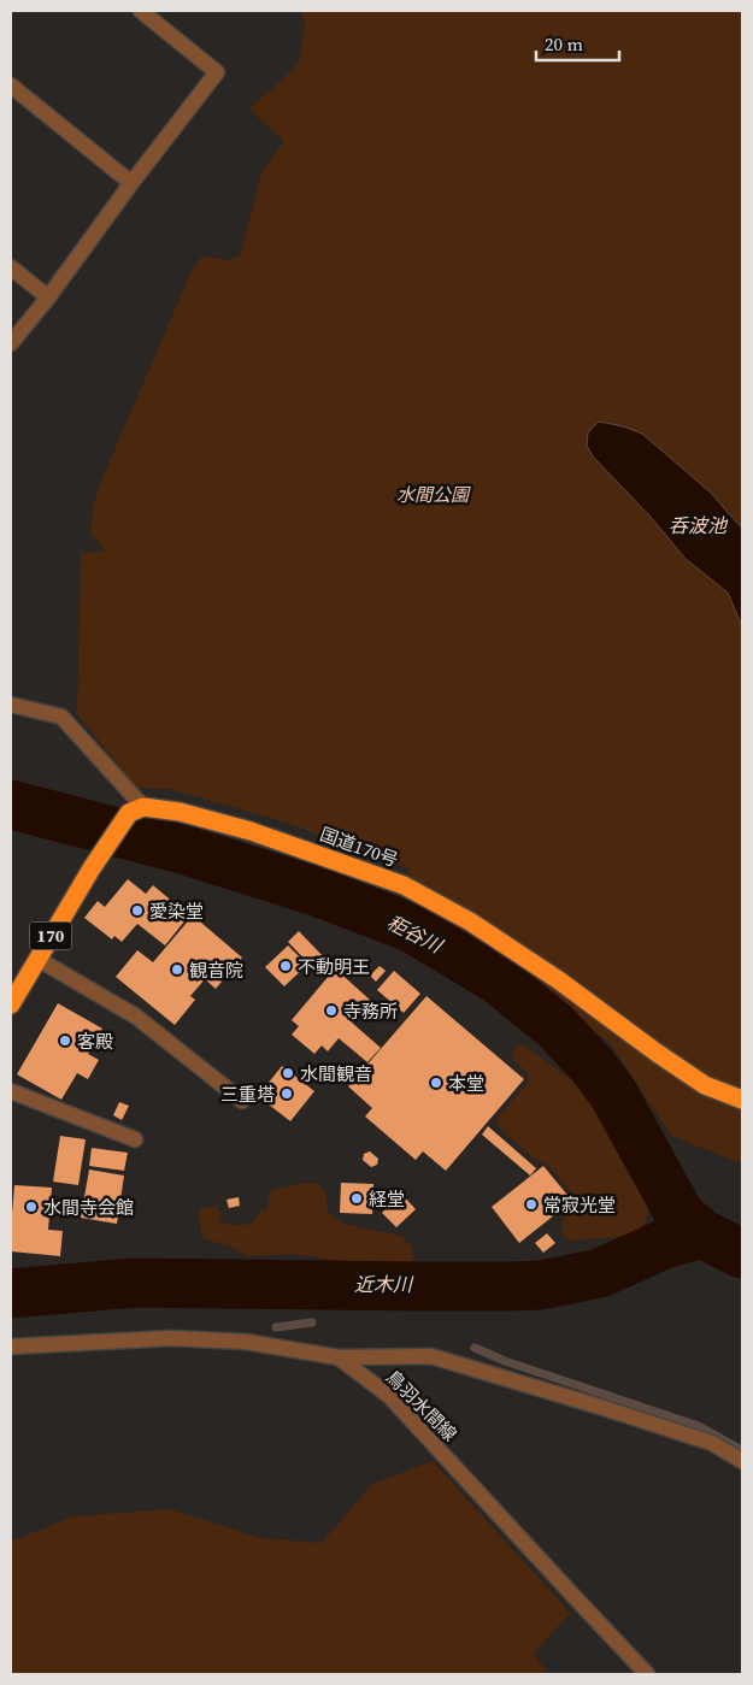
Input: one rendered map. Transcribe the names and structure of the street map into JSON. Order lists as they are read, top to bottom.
{
  "streets": {
    "highway": ["国道170号", "170"],
    "street": ["鳥羽水間線"]
  },
  "crossings": [
    ["国道170号", "170"]
  ],
  "water": ["呑波池", "秬谷川", "近木川"],
  "parks": ["水間公園"],
  "places": [
    "愛染堂",
    "不動明王",
    "観音院",
    "寺務所",
    "客殿",
    "水間観音",
    "本堂",
    "三重塔",
    "経堂",
    "常寂光堂",
    "水間寺会館"
  ],
  "scale_bar": "20 m"
}
